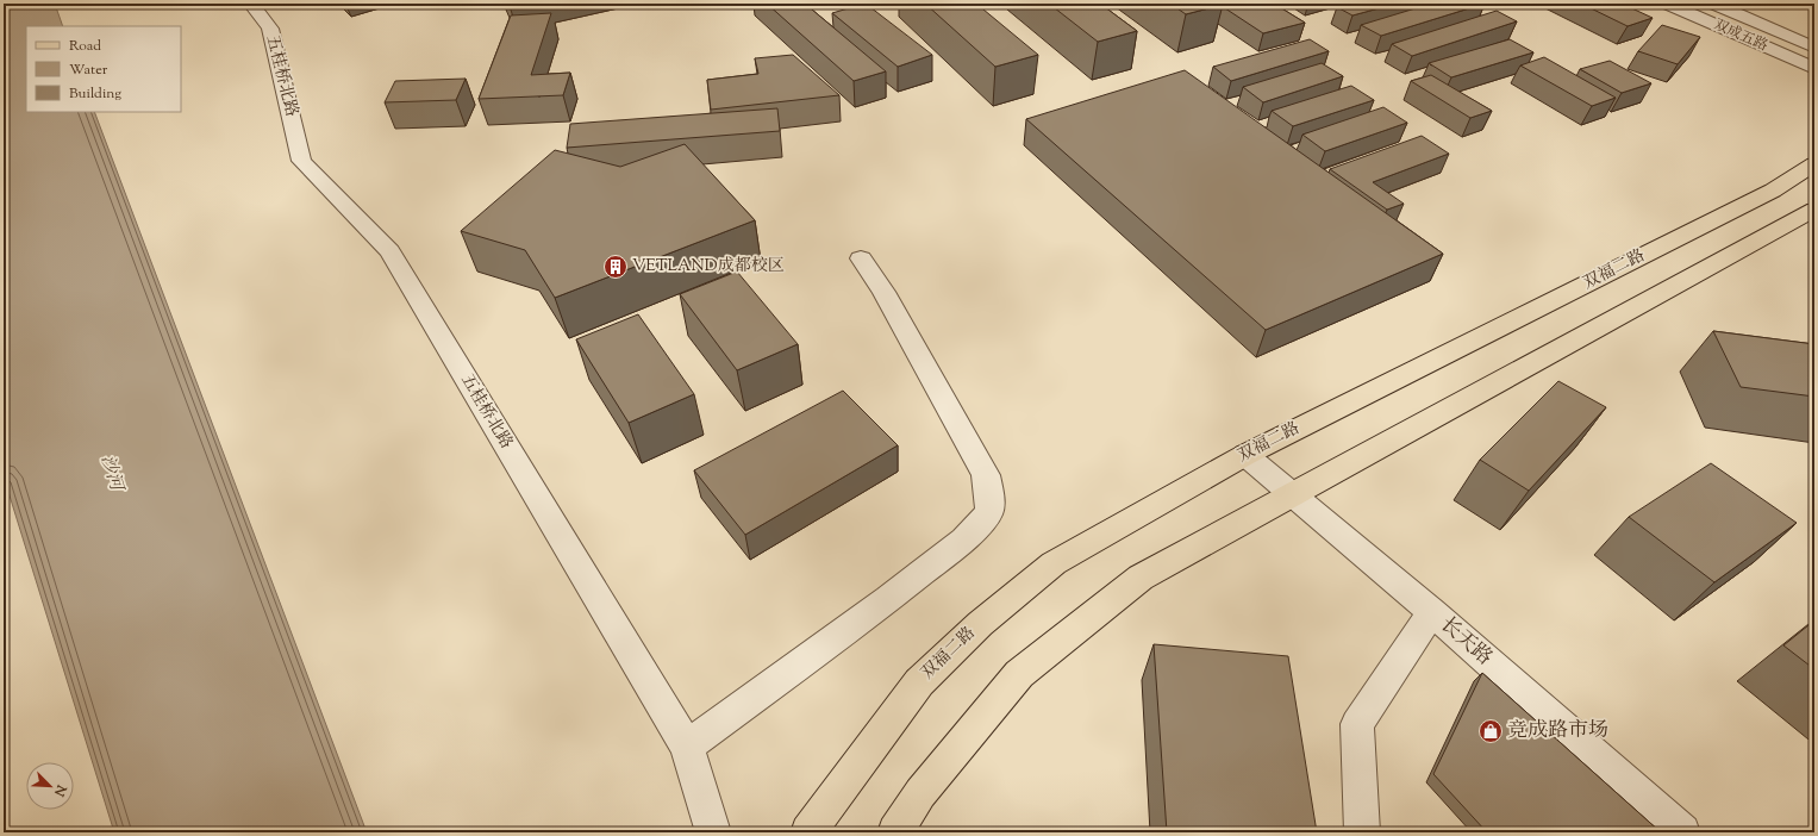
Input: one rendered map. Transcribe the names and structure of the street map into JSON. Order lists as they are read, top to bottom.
{
  "streets": {
    "main road": ["双福二路"],
    "street": ["双成五路", "五桂桥北路", "长天路"]
  },
  "crossings": [
    ["双福二路", "长天路"]
  ],
  "water": ["沙河"],
  "places": {
    "building": ["VETLAND成都校区"],
    "shop": ["竞成路市场"]
  },
  "legend": ["Road", "Water", "Building"],
  "north": "bottom right"
}
